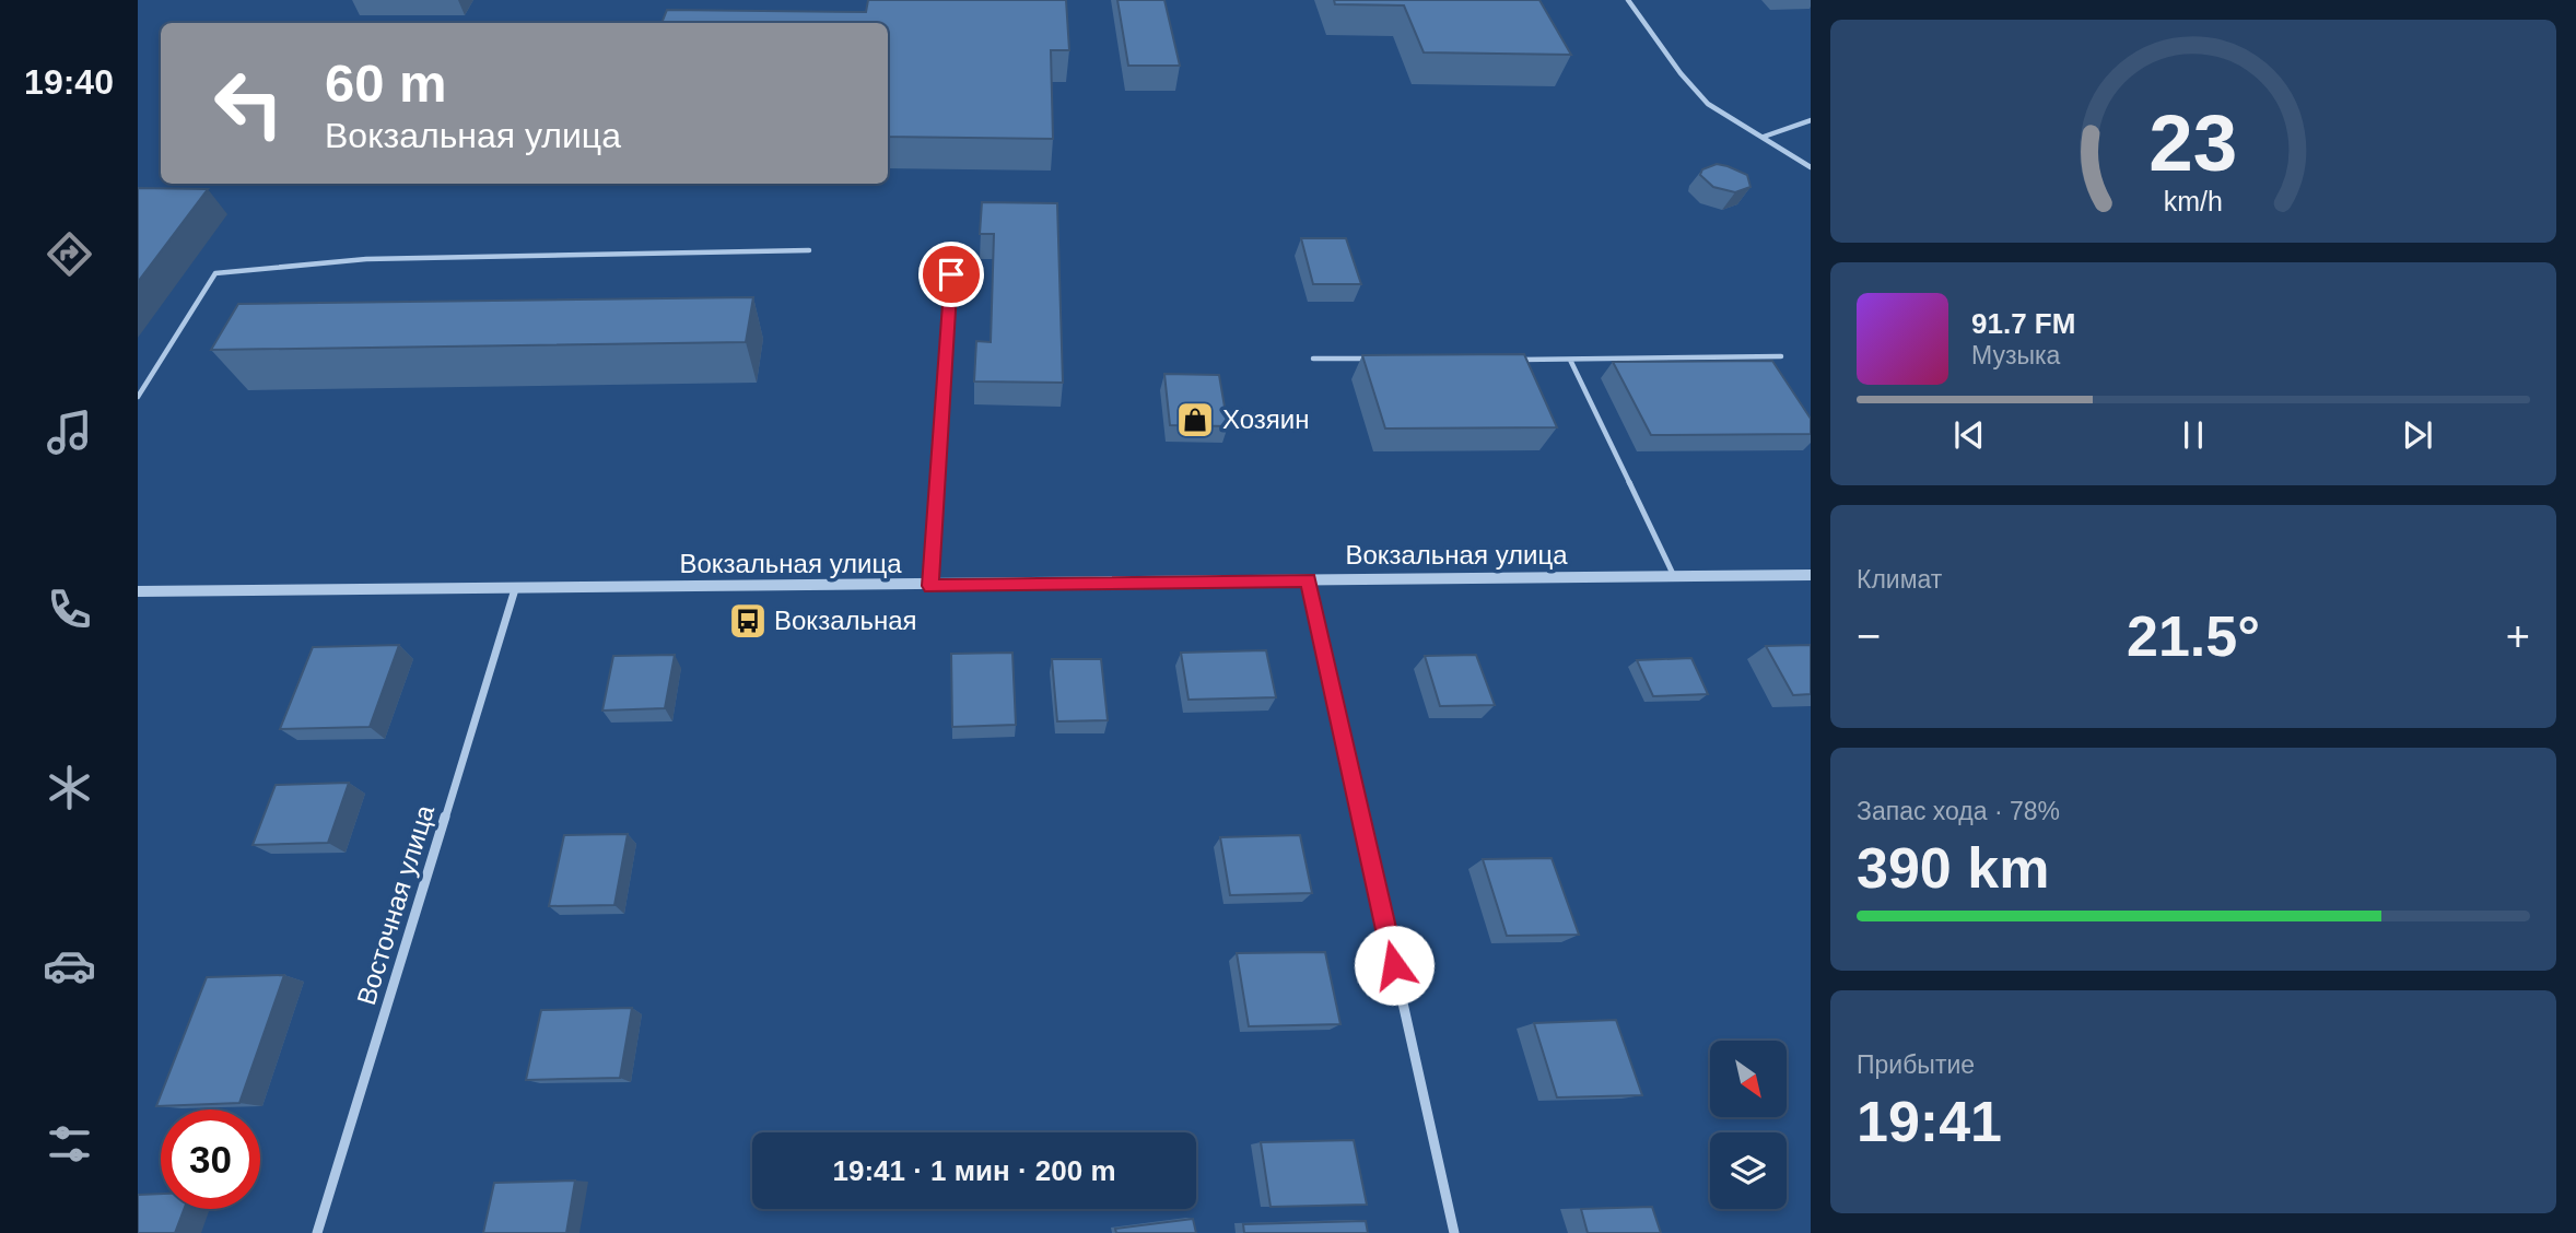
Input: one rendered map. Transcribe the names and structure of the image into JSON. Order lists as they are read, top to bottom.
{
  "streets": {
    "street": ["Вокзальная улица", "Восточная улица"]
  },
  "crossings": [
    ["Вокзальная улица", "Восточная улица"]
  ],
  "places": {
    "shop": ["Хозяин"],
    "bus stop": ["Вокзальная"]
  },
  "north": "bottom right",
  "page": {
    "tabs": "19:40",
    "turn": ["60 m", "Вокзальная улица"],
    "song": ["91.7 FM", "Музыка"],
    "tile": [
      "Климат",
      ["Запас хода · 78%", "390 km"],
      ["Прибытие", "19:41"]
    ],
    "heat": ["−", "21.5°", "+"],
    "limit": "30",
    "trip": "19:41 · 1 мин · 200 m",
    "gauge": ["23", "km/h"]
  }
}
